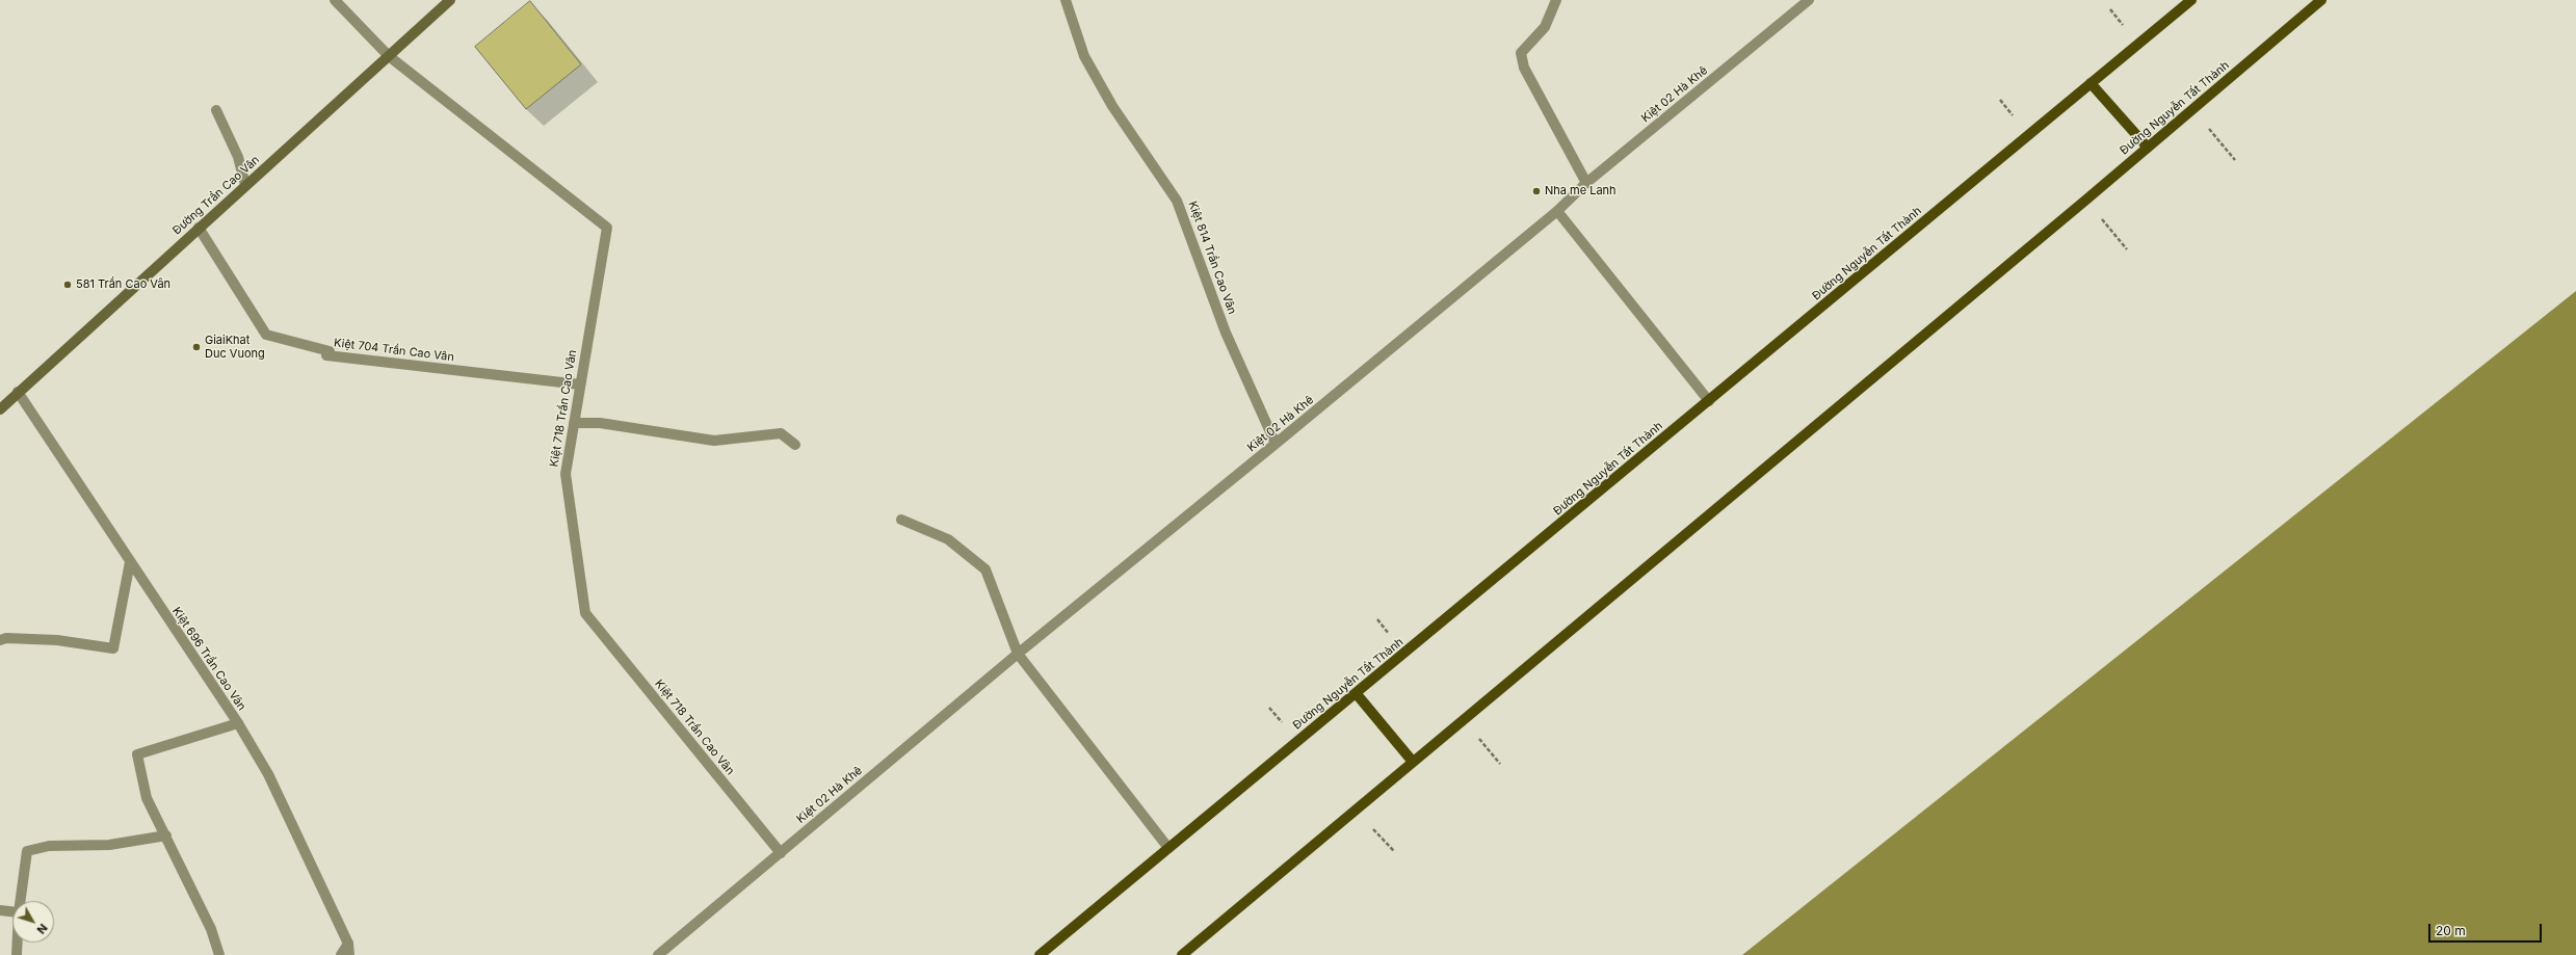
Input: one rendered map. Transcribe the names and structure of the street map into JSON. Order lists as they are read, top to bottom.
{
  "streets": {
    "main road": ["Đường Nguyễn Tất Thành", "Đường Trần Cao Vân"],
    "street": [
      "Kiệt 02 Hà Khê",
      "Kiệt 814 Trần Cao Vân",
      "Kiệt 704 Trần Cao Vân",
      "Kiệt 718 Trần Cao Vân",
      "Kiệt 696 Trần Cao Vân"
    ]
  },
  "crossings": [
    ["Kiệt 02 Hà Khê", "Kiệt 814 Trần Cao Vân"],
    ["Kiệt 02 Hà Khê", "Kiệt 718 Trần Cao Vân"],
    ["Đường Trần Cao Vân", "Kiệt 704 Trần Cao Vân"],
    ["Đường Trần Cao Vân", "Kiệt 718 Trần Cao Vân"],
    ["Đường Trần Cao Vân", "Kiệt 696 Trần Cao Vân"],
    ["Kiệt 704 Trần Cao Vân", "Kiệt 718 Trần Cao Vân"]
  ],
  "places": ["Nha me Lanh", "581 Trần Cao Vân", "GiaiKhat Duc Vuong"],
  "scale_bar": "20 m",
  "north": "bottom right"
}
